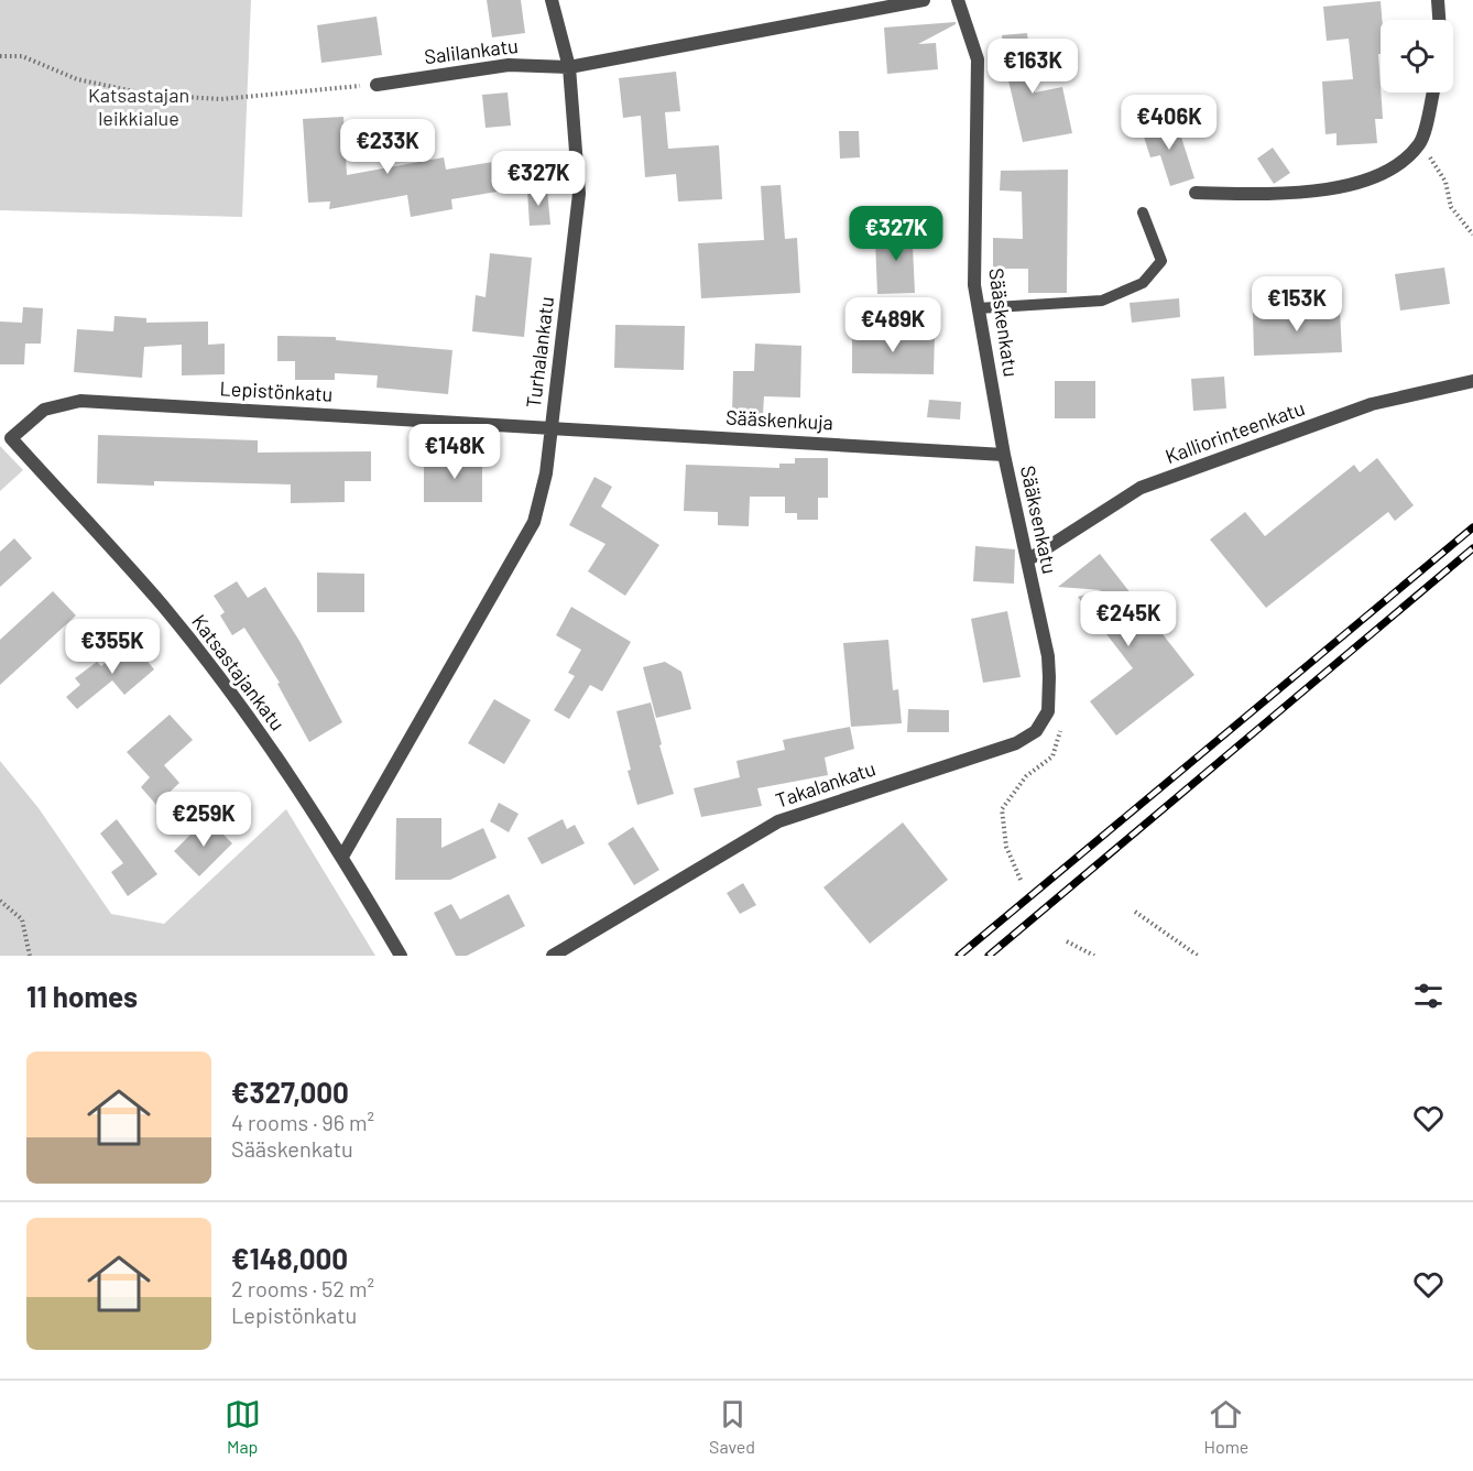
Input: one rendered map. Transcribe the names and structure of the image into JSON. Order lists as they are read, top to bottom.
{
  "streets": {
    "street": [
      "Salilankatu",
      "Sääskenkatu",
      "Turhalankatu",
      "Lepistönkatu",
      "Sääskenkuja",
      "Kalliorinteenkatu",
      "Sääksenkatu",
      "Katsastajankatu",
      "Takalankatu"
    ]
  },
  "crossings": [
    ["Salilankatu", "Turhalankatu"],
    ["Sääskenkatu", "Sääskenkuja"],
    ["Sääskenkatu", "Sääksenkatu"],
    ["Turhalankatu", "Lepistönkatu"],
    ["Turhalankatu", "Sääskenkuja"],
    ["Turhalankatu", "Katsastajankatu"],
    ["Lepistönkatu", "Sääskenkuja"],
    ["Lepistönkatu", "Katsastajankatu"],
    ["Sääskenkuja", "Sääksenkatu"],
    ["Kalliorinteenkatu", "Sääksenkatu"],
    ["Sääksenkatu", "Takalankatu"]
  ],
  "parks": ["Katsastajan leikkialue"],
  "page": {
    "price": [
      "€163K",
      "€406K",
      "€233K",
      "€327K",
      "€327K",
      "€153K",
      "€489K",
      "€148K",
      "€245K",
      "€355K",
      "€259K"
    ],
    "heading": "11 homes",
    "list": [
      {
        "name": "€327,000",
        "note": "4 rooms · 96 m² · Sääskenkatu"
      },
      {
        "name": "€148,000",
        "note": "2 rooms · 52 m² · Lepistönkatu"
      }
    ],
    "tabs": ["Map", "Saved", "Home"]
  }
}
